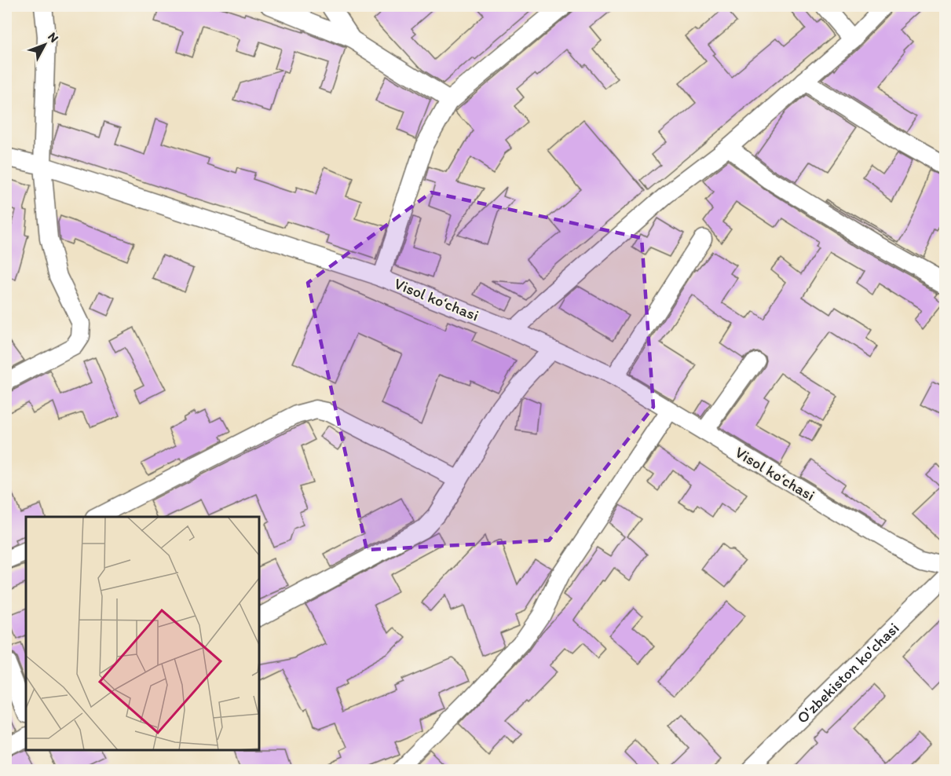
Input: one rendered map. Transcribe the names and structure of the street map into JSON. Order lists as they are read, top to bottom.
{
  "streets": {
    "street": ["Visol koʻchasi", "O'zbekiston ko'chasi"]
  },
  "north": "top right"
}
